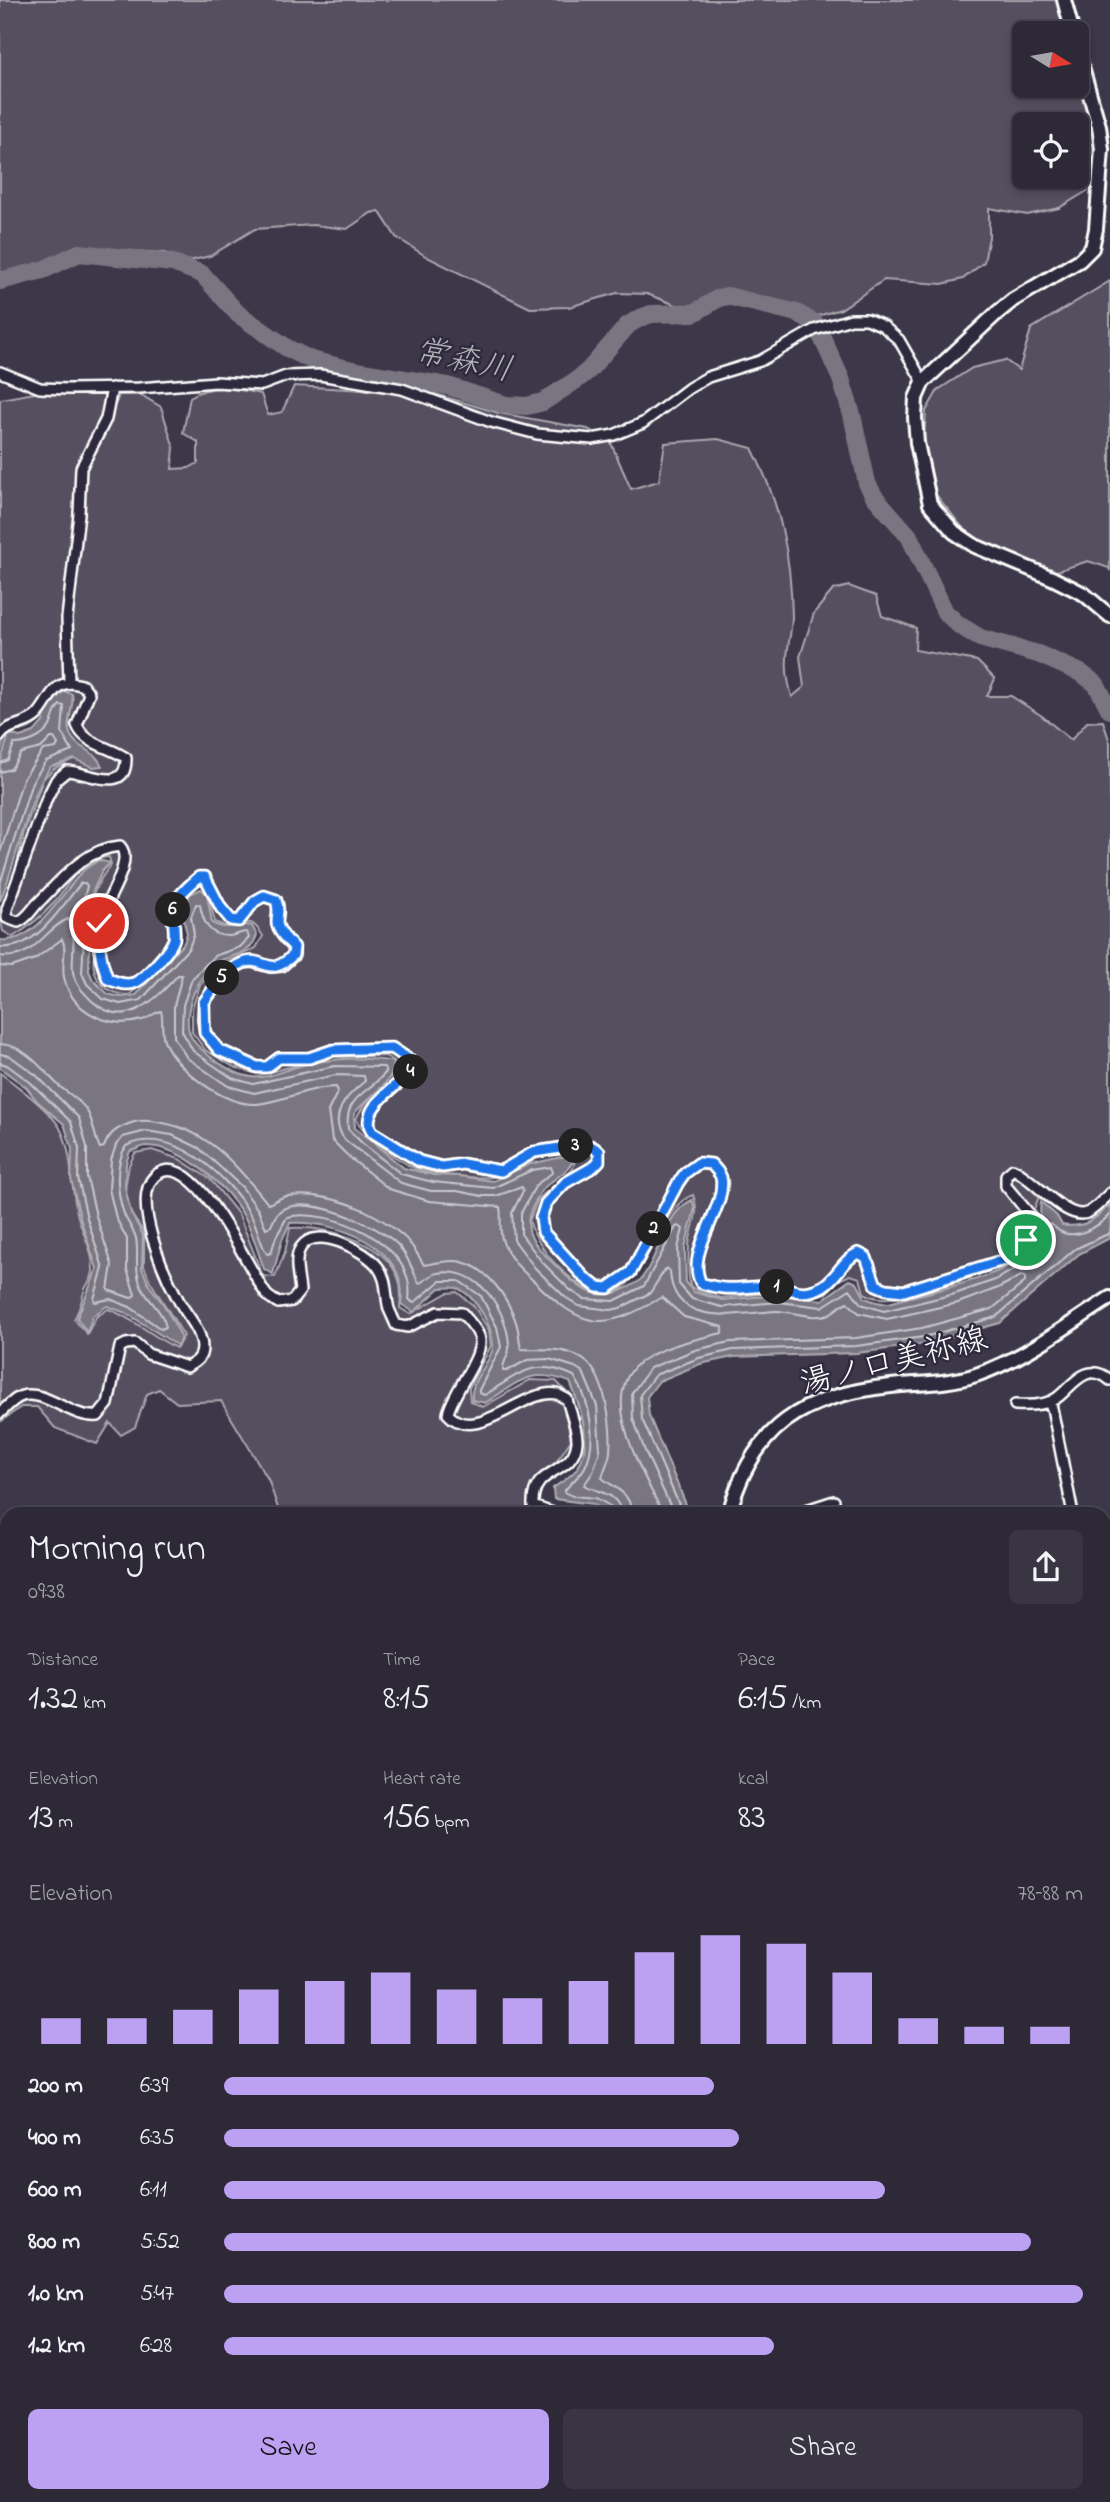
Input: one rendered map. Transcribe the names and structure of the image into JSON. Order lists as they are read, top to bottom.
{
  "streets": {
    "main road": ["湯ノ口美祢線"]
  },
  "water": ["常森川"],
  "north": "right",
  "page": {
    "pins": [
      "6",
      "5",
      "4",
      "3",
      "2",
      "1"
    ],
    "heading": ["Morning run", "09:38"],
    "stats": [
      ["Distance", "1.32 km"],
      ["Time", "8:15"],
      ["Pace", "6:15 /km"],
      ["Elevation", "13 m"],
      ["Heart rate", "156 bpm"],
      ["kcal", "83"]
    ],
    "chart": ["Elevation", "78–88 m"],
    "list": [
      {
        "name": "200 m",
        "note": "6:39"
      },
      {
        "name": "400 m",
        "note": "6:35"
      },
      {
        "name": "600 m",
        "note": "6:11"
      },
      {
        "name": "800 m",
        "note": "5:52"
      },
      {
        "name": "1.0 km",
        "note": "5:47"
      },
      {
        "name": "1.2 km",
        "note": "6:28"
      }
    ],
    "buttons": ["Save", "Share"]
  }
}
